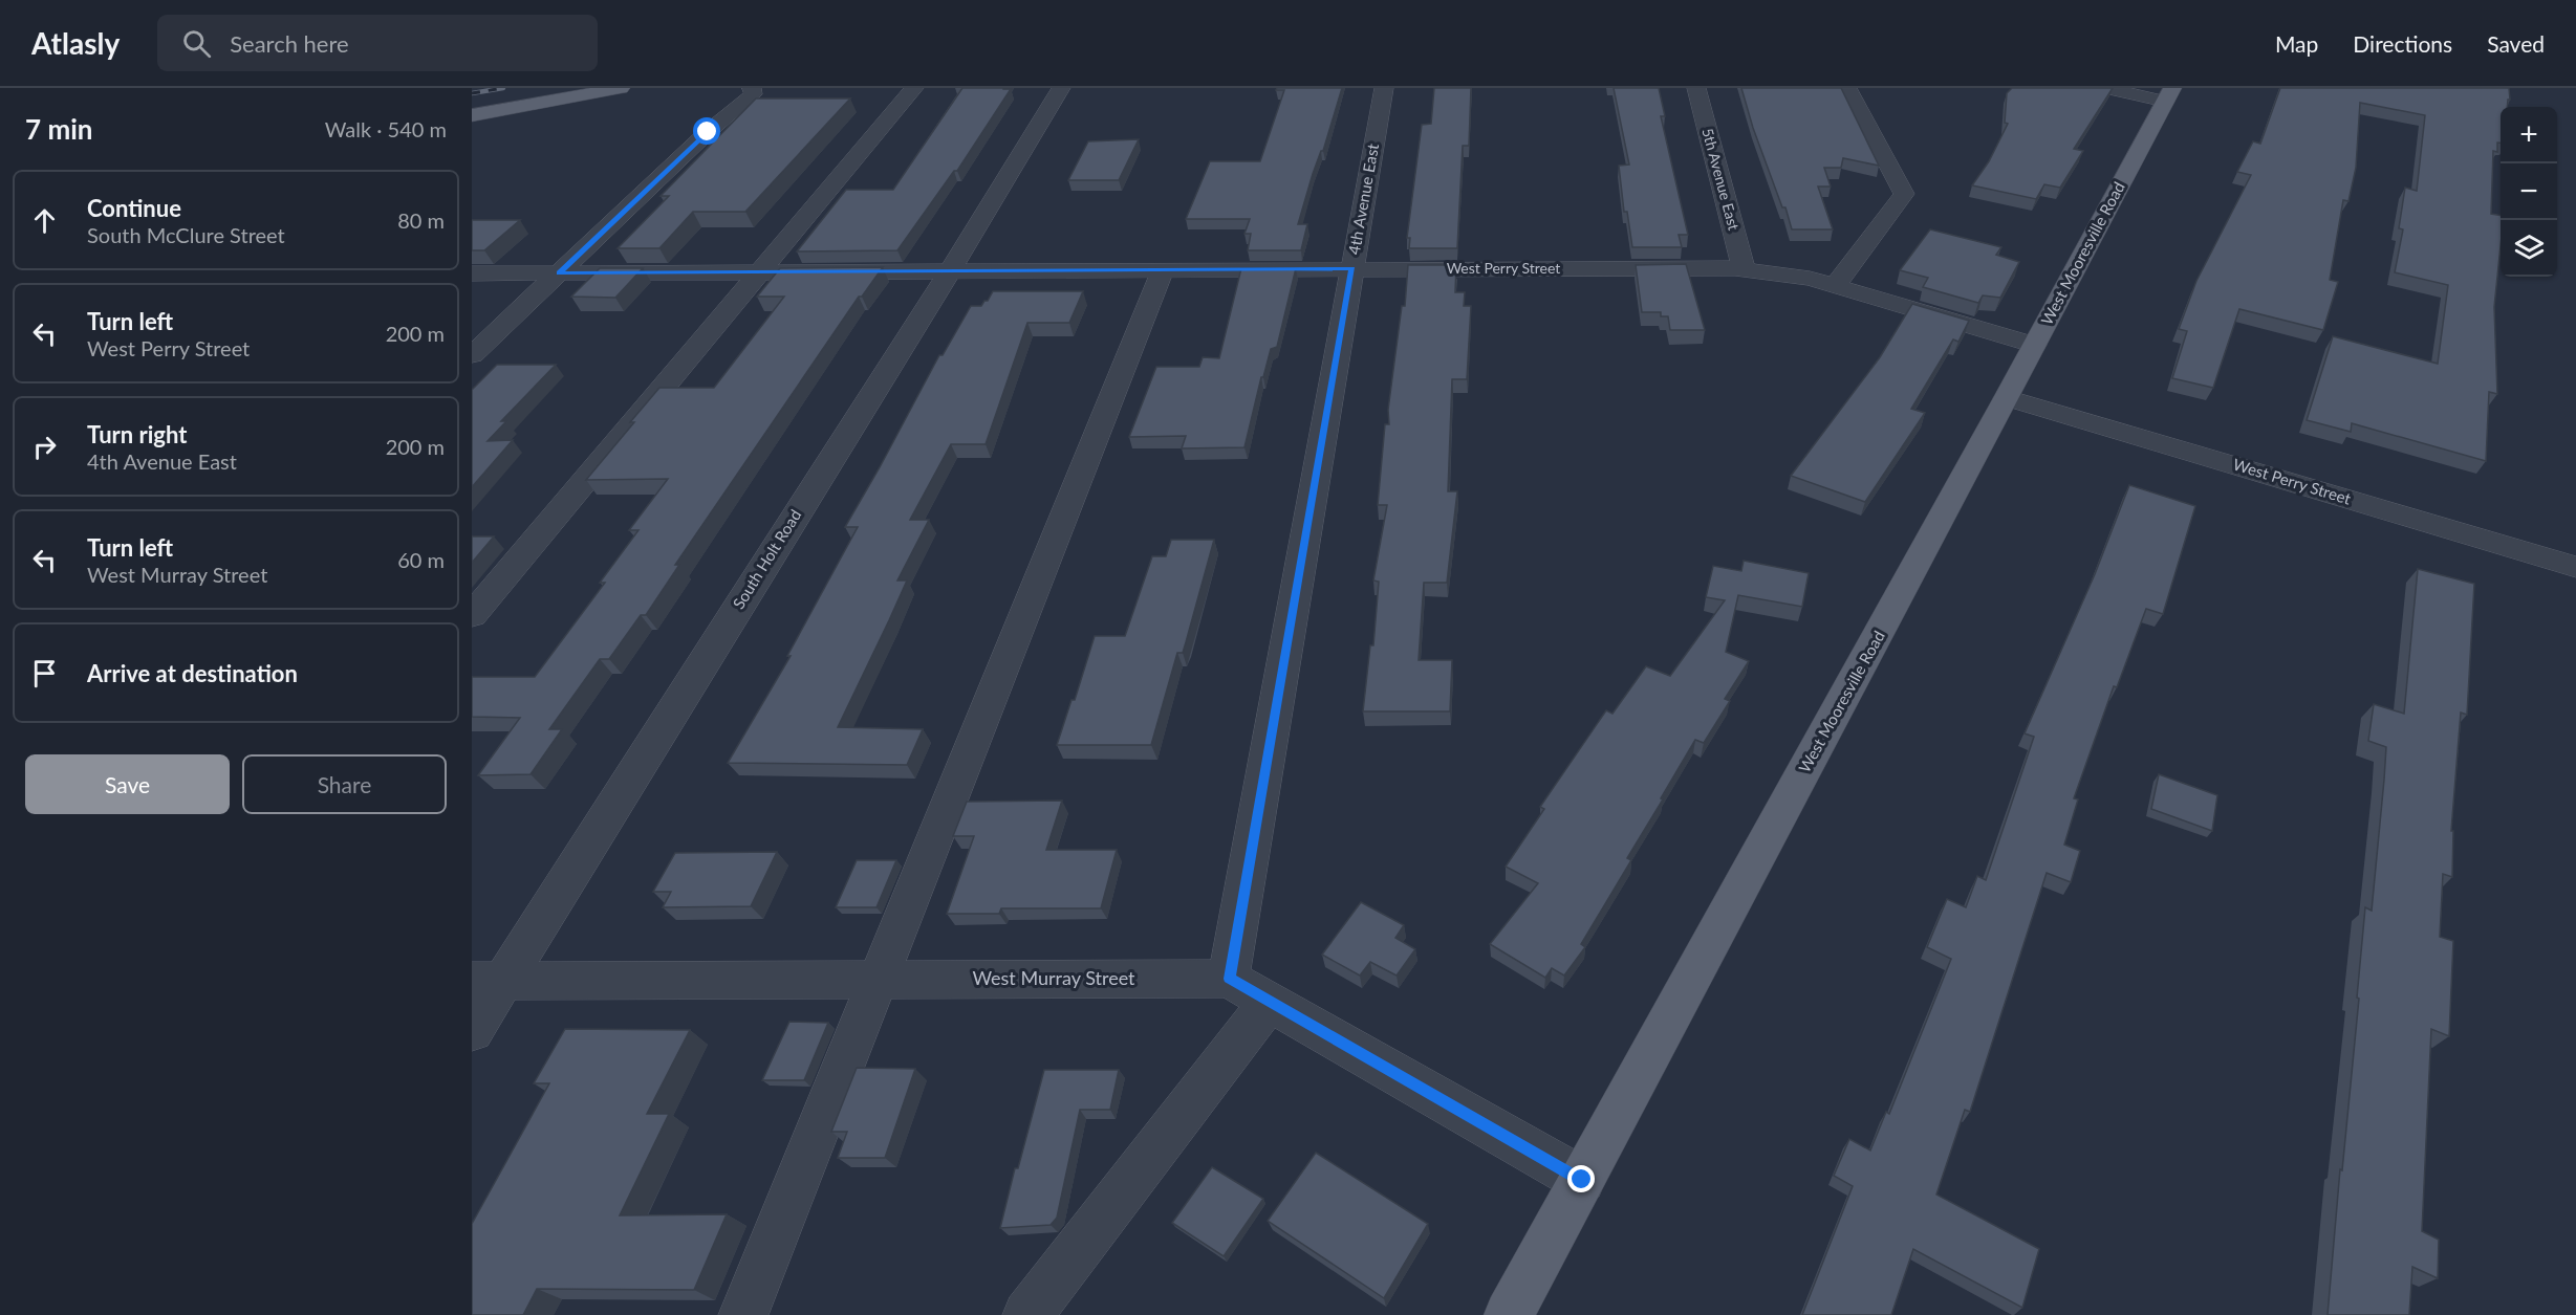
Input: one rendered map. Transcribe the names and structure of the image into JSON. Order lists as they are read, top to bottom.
{
  "streets": {
    "main road": ["West Mooresville Road"],
    "street": [
      "5th Avenue East",
      "4th Avenue East",
      "West Perry Street",
      "South Holt Road",
      "West Murray Street"
    ]
  },
  "crossings": [
    ["5th Avenue East", "West Perry Street"],
    ["4th Avenue East", "West Perry Street"],
    ["4th Avenue East", "West Murray Street"],
    ["West Mooresville Road", "West Perry Street"],
    ["West Mooresville Road", "West Murray Street"],
    ["West Perry Street", "South Holt Road"],
    ["South Holt Road", "West Murray Street"]
  ],
  "page": {
    "header": "Atlasly",
    "search": "Search here",
    "nav": ["Map", "Directions", "Saved"],
    "heading": ["7 min", "Walk · 540 m"],
    "map_buttons": ["+", "−"],
    "list": [
      ["Continue", "South McClure Street", "80 m"],
      ["Turn left", "West Perry Street", "200 m"],
      ["Turn right", "4th Avenue East", "200 m"],
      ["Turn left", "West Murray Street", "60 m"],
      "Arrive at destination"
    ],
    "buttons": ["Save", "Share"]
  }
}
